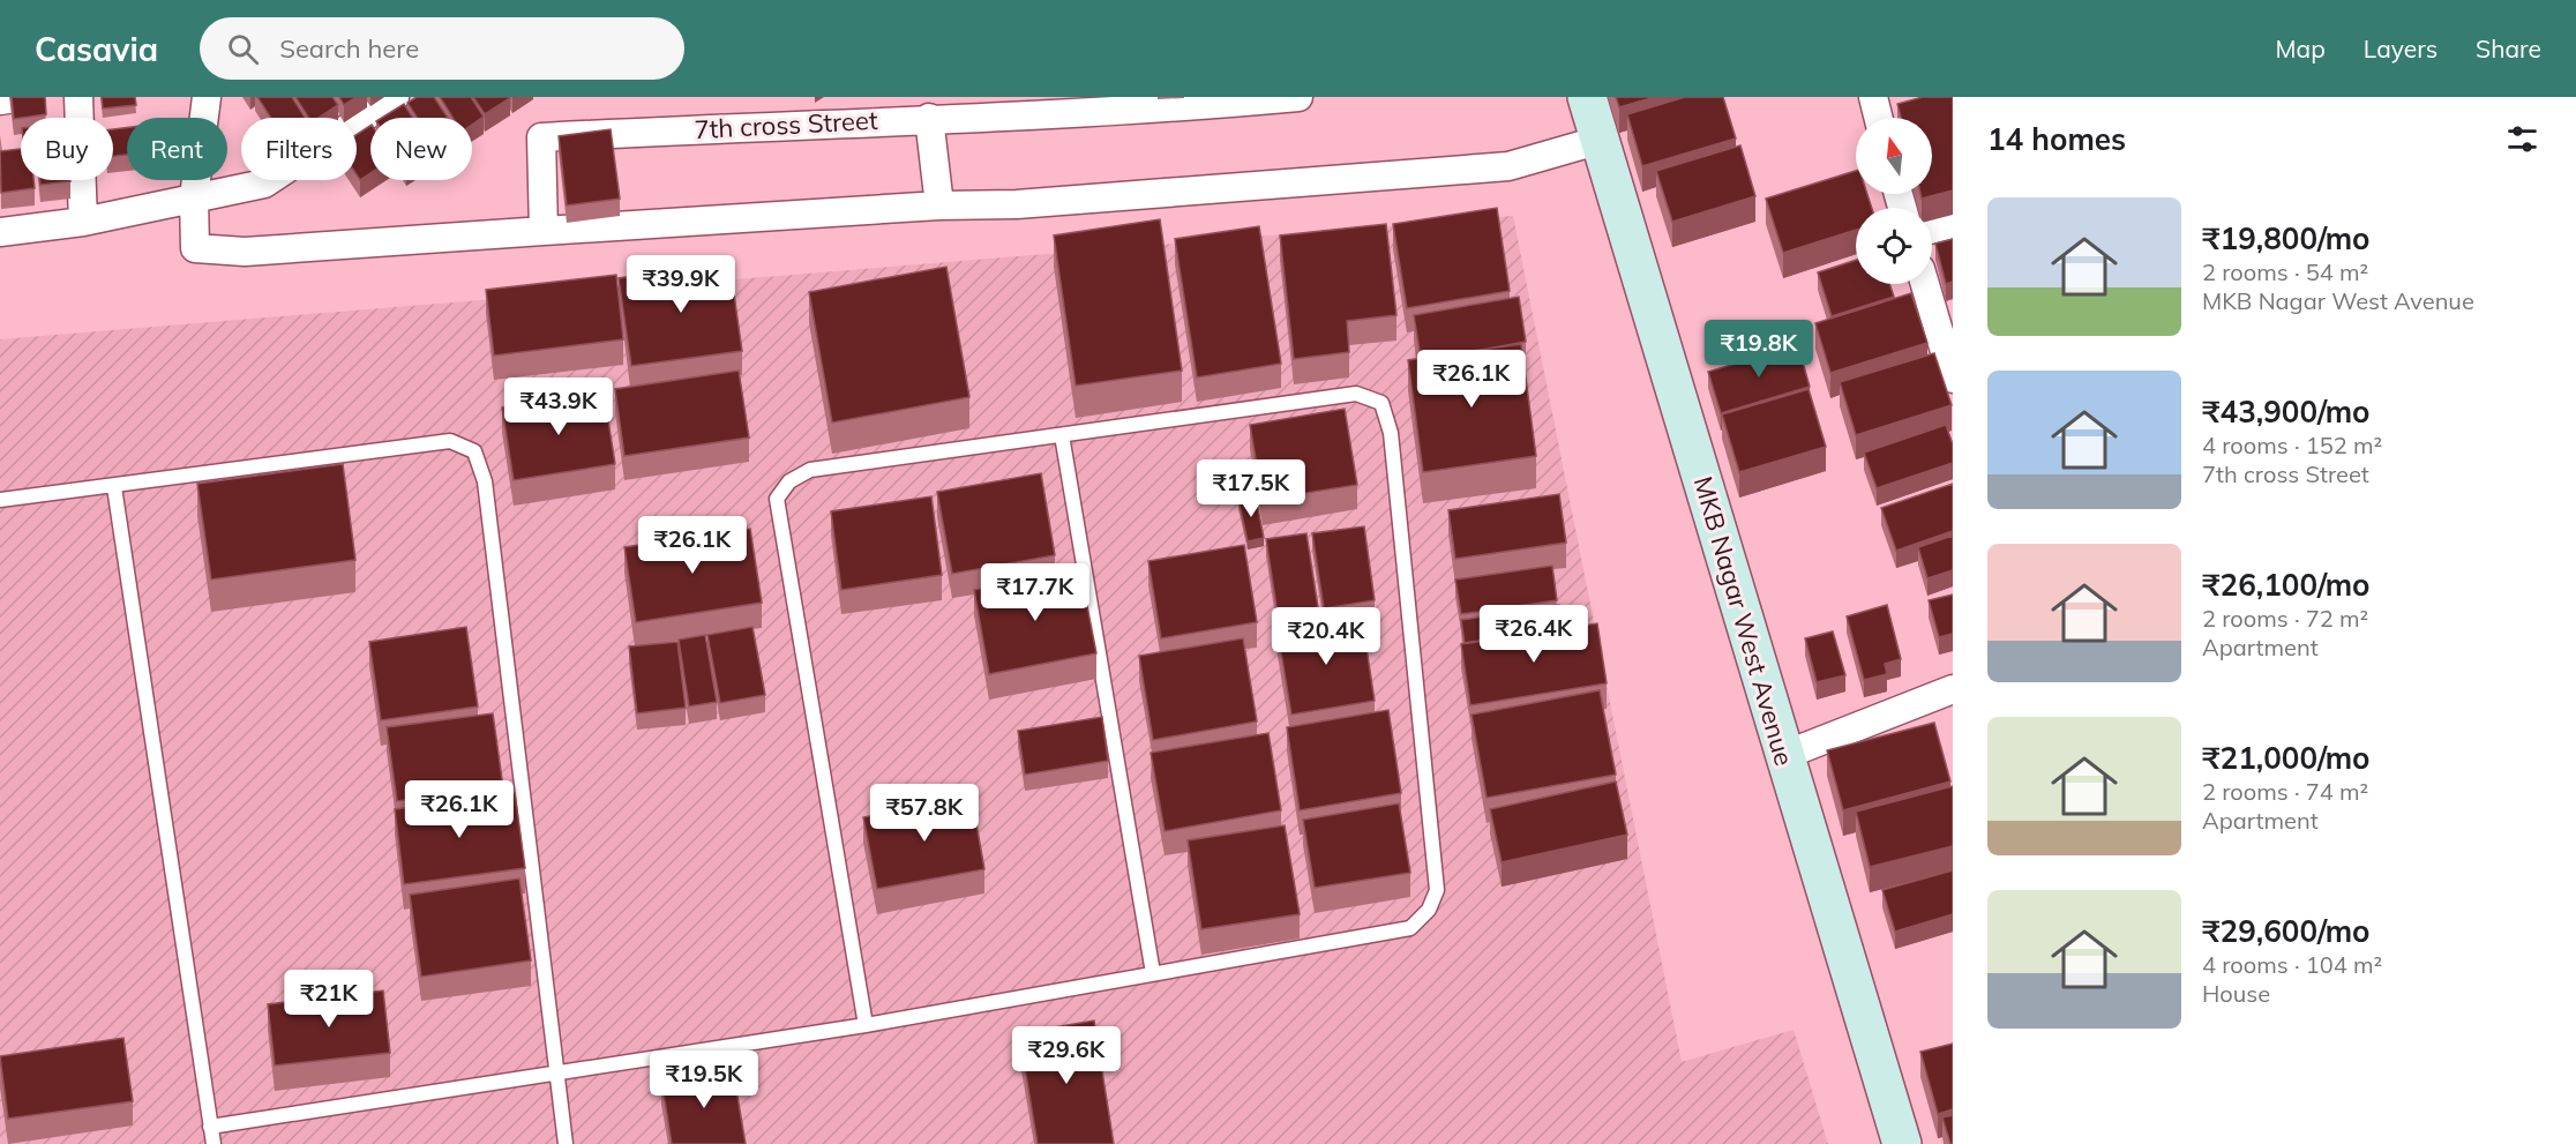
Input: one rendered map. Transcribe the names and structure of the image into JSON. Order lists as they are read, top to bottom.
{
  "streets": {
    "main road": ["MKB Nagar West Avenue"],
    "street": ["7th cross Street"]
  },
  "north": "top",
  "page": {
    "header": "Casavia",
    "search": "Search here",
    "nav": ["Map", "Layers", "Share"],
    "heading": "14 homes",
    "chip": [
      "Buy",
      "Rent",
      "Filters",
      "New"
    ],
    "list": [
      {
        "name": "₹19,800/mo",
        "note": "2 rooms · 54 m² · MKB Nagar West Avenue"
      },
      {
        "name": "₹43,900/mo",
        "note": "4 rooms · 152 m² · 7th cross Street"
      },
      {
        "name": "₹26,100/mo",
        "note": "2 rooms · 72 m² · Apartment"
      },
      {
        "name": "₹21,000/mo",
        "note": "2 rooms · 74 m² · Apartment"
      },
      {
        "name": "₹29,600/mo",
        "note": "4 rooms · 104 m² · House"
      }
    ],
    "price": [
      "₹39.9K",
      "₹19.8K",
      "₹26.1K",
      "₹43.9K",
      "₹17.5K",
      "₹26.1K",
      "₹17.7K",
      "₹26.4K",
      "₹20.4K",
      "₹26.1K",
      "₹57.8K",
      "₹21K",
      "₹29.6K",
      "₹19.5K"
    ]
  }
}
